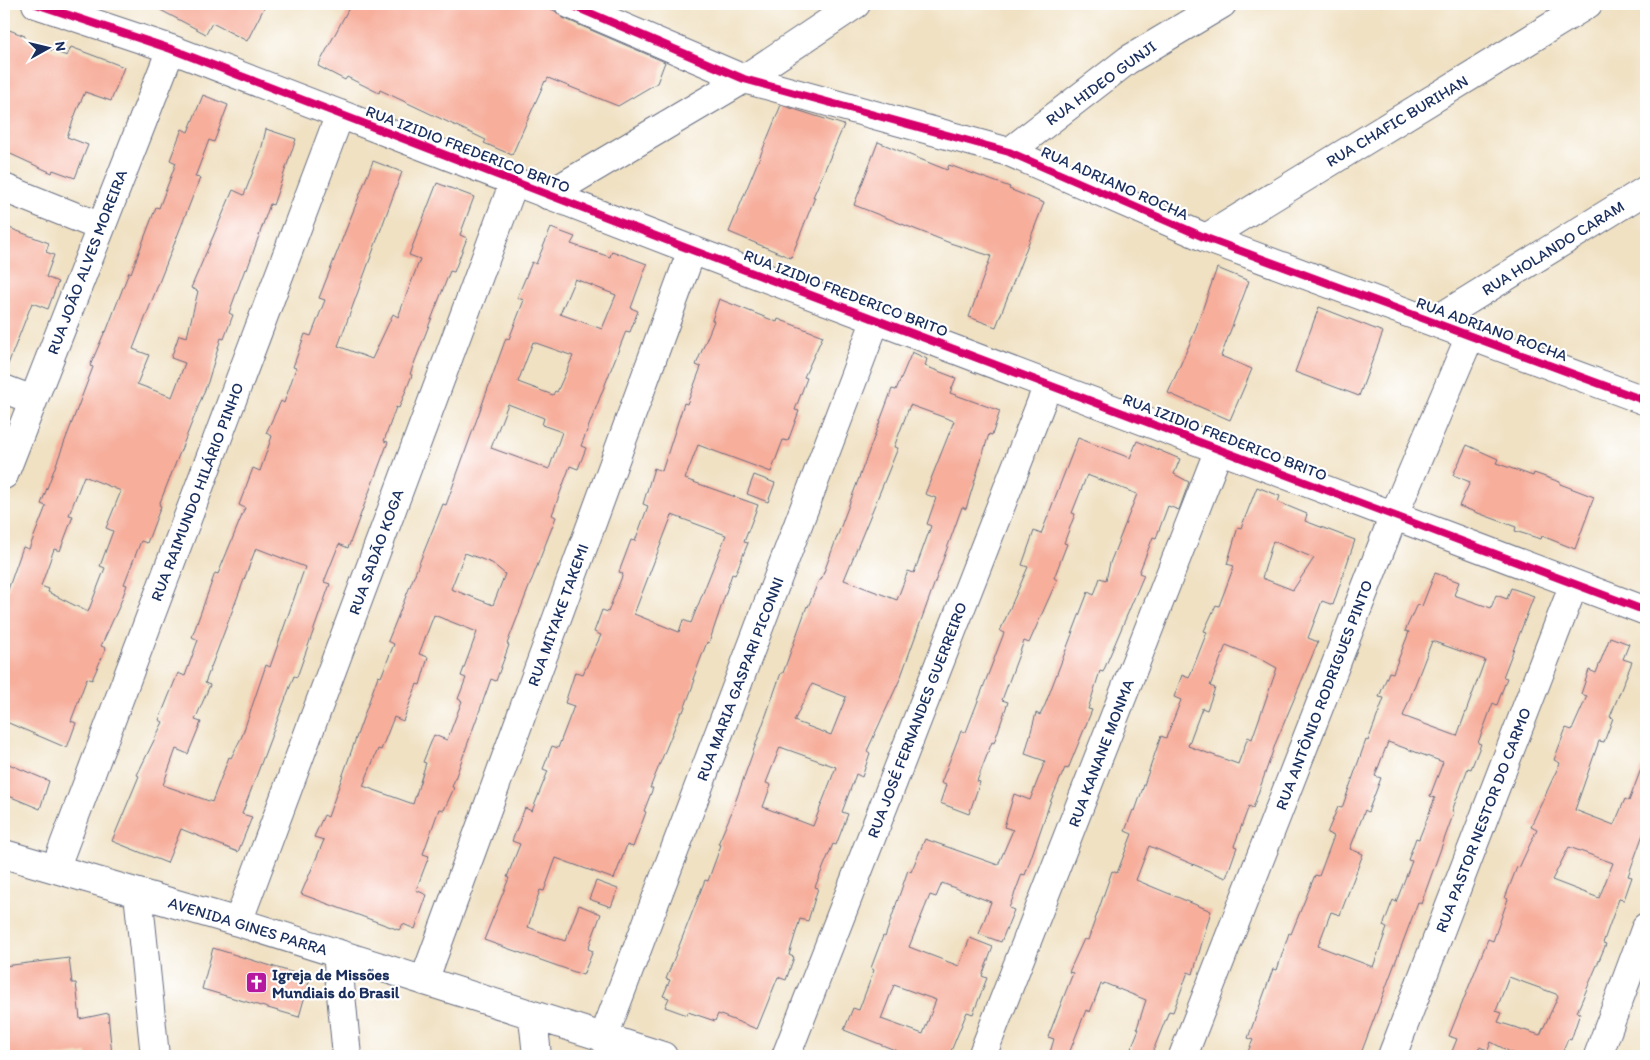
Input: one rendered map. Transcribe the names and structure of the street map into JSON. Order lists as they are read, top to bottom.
{
  "streets": {
    "street": [
      "RUA HIDEO GUNJI",
      "RUA CHAFIC BURIHAN",
      "RUA IZIDIO FREDERICO BRITO",
      "RUA ADRIANO ROCHA",
      "RUA HOLANDO CARAM",
      "RUA JOÃO ALVES MOREIRA",
      "RUA RAIMUNDO HILÁRIO PINHO",
      "RUA SADÃO KOGA",
      "RUA MIYAKE TAKEMI",
      "RUA MARIA GASPARI PICONNI",
      "RUA ANTÔNIO RODRIGUES PINTO",
      "RUA JOSÉ FERNANDES GUERREIRO",
      "RUA KANANE MONMA",
      "RUA PASTOR NESTOR DO CARMO",
      "AVENIDA GINES PARRA"
    ]
  },
  "crossings": [
    ["RUA HIDEO GUNJI", "RUA ADRIANO ROCHA"],
    ["RUA CHAFIC BURIHAN", "RUA ADRIANO ROCHA"],
    ["RUA IZIDIO FREDERICO BRITO", "RUA JOÃO ALVES MOREIRA"],
    ["RUA IZIDIO FREDERICO BRITO", "RUA RAIMUNDO HILÁRIO PINHO"],
    ["RUA IZIDIO FREDERICO BRITO", "RUA SADÃO KOGA"],
    ["RUA IZIDIO FREDERICO BRITO", "RUA MIYAKE TAKEMI"],
    ["RUA IZIDIO FREDERICO BRITO", "RUA MARIA GASPARI PICONNI"],
    ["RUA IZIDIO FREDERICO BRITO", "RUA ANTÔNIO RODRIGUES PINTO"],
    ["RUA IZIDIO FREDERICO BRITO", "RUA JOSÉ FERNANDES GUERREIRO"],
    ["RUA IZIDIO FREDERICO BRITO", "RUA KANANE MONMA"],
    ["RUA IZIDIO FREDERICO BRITO", "RUA PASTOR NESTOR DO CARMO"],
    ["RUA ADRIANO ROCHA", "RUA HOLANDO CARAM"],
    ["RUA ADRIANO ROCHA", "RUA ANTÔNIO RODRIGUES PINTO"],
    ["RUA RAIMUNDO HILÁRIO PINHO", "AVENIDA GINES PARRA"],
    ["RUA SADÃO KOGA", "AVENIDA GINES PARRA"],
    ["RUA MIYAKE TAKEMI", "AVENIDA GINES PARRA"],
    ["RUA MARIA GASPARI PICONNI", "AVENIDA GINES PARRA"]
  ],
  "places": {
    "church": ["Igreja de Missões Mundiais do Brasil"]
  },
  "north": "right"
}
